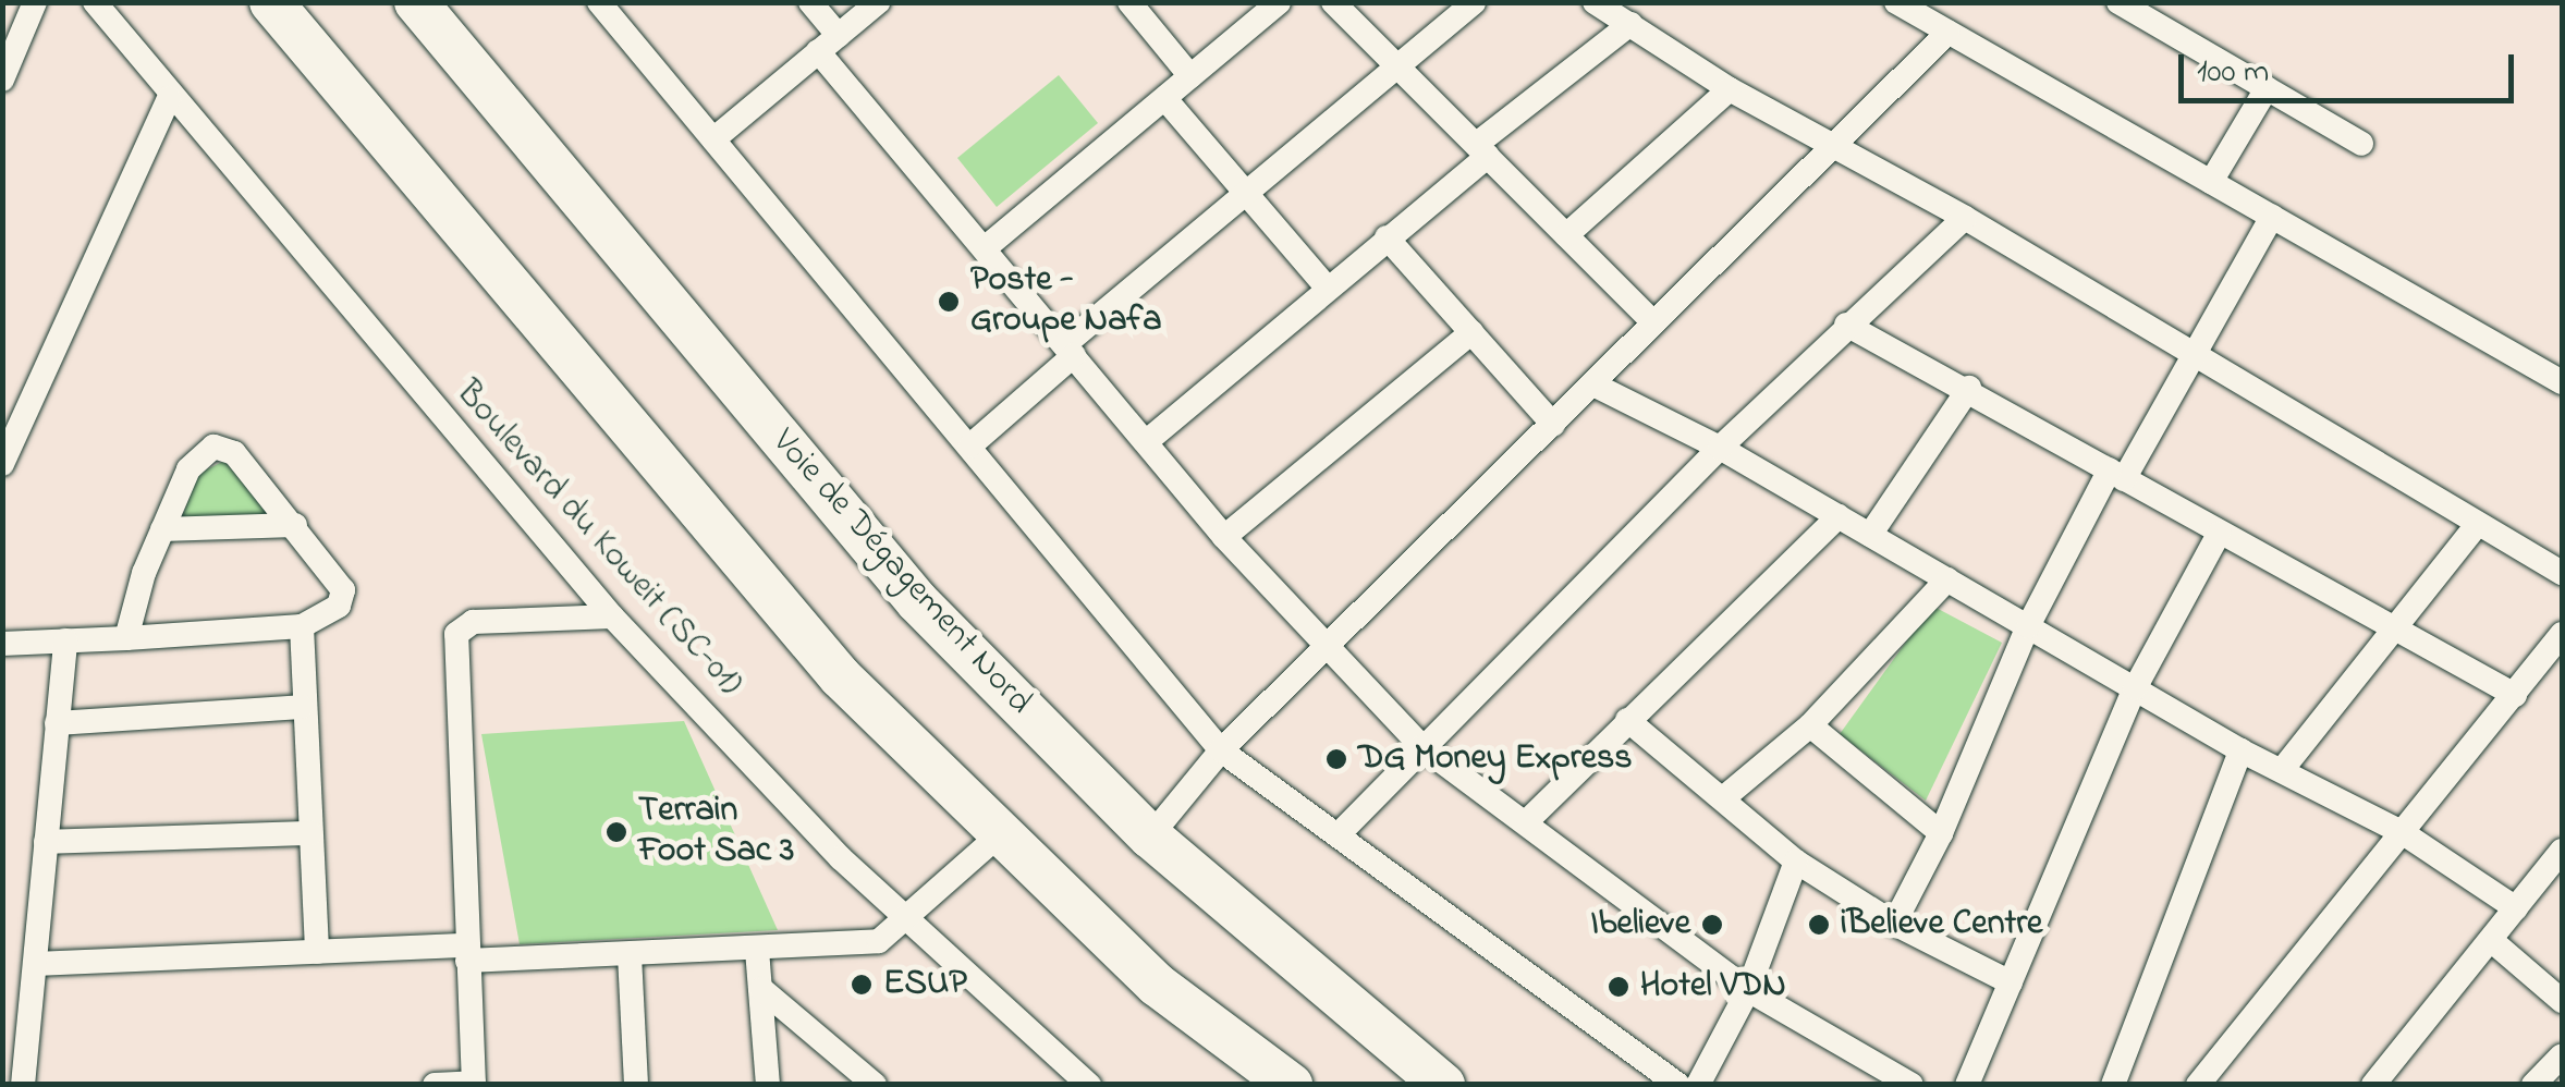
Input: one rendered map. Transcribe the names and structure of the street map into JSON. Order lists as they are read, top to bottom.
{
  "streets": {
    "highway": ["Voie de Dégagement Nord"],
    "street": ["Boulevard du Koweit (SC-01)"]
  },
  "places": [
    "Poste - Groupe Nafa",
    "DG Money Express",
    "Terrain Foot Sac 3",
    "Ibelieve",
    "iBelieve Centre",
    "ESUP",
    "Hotel VDN"
  ],
  "scale_bar": "100 m"
}
